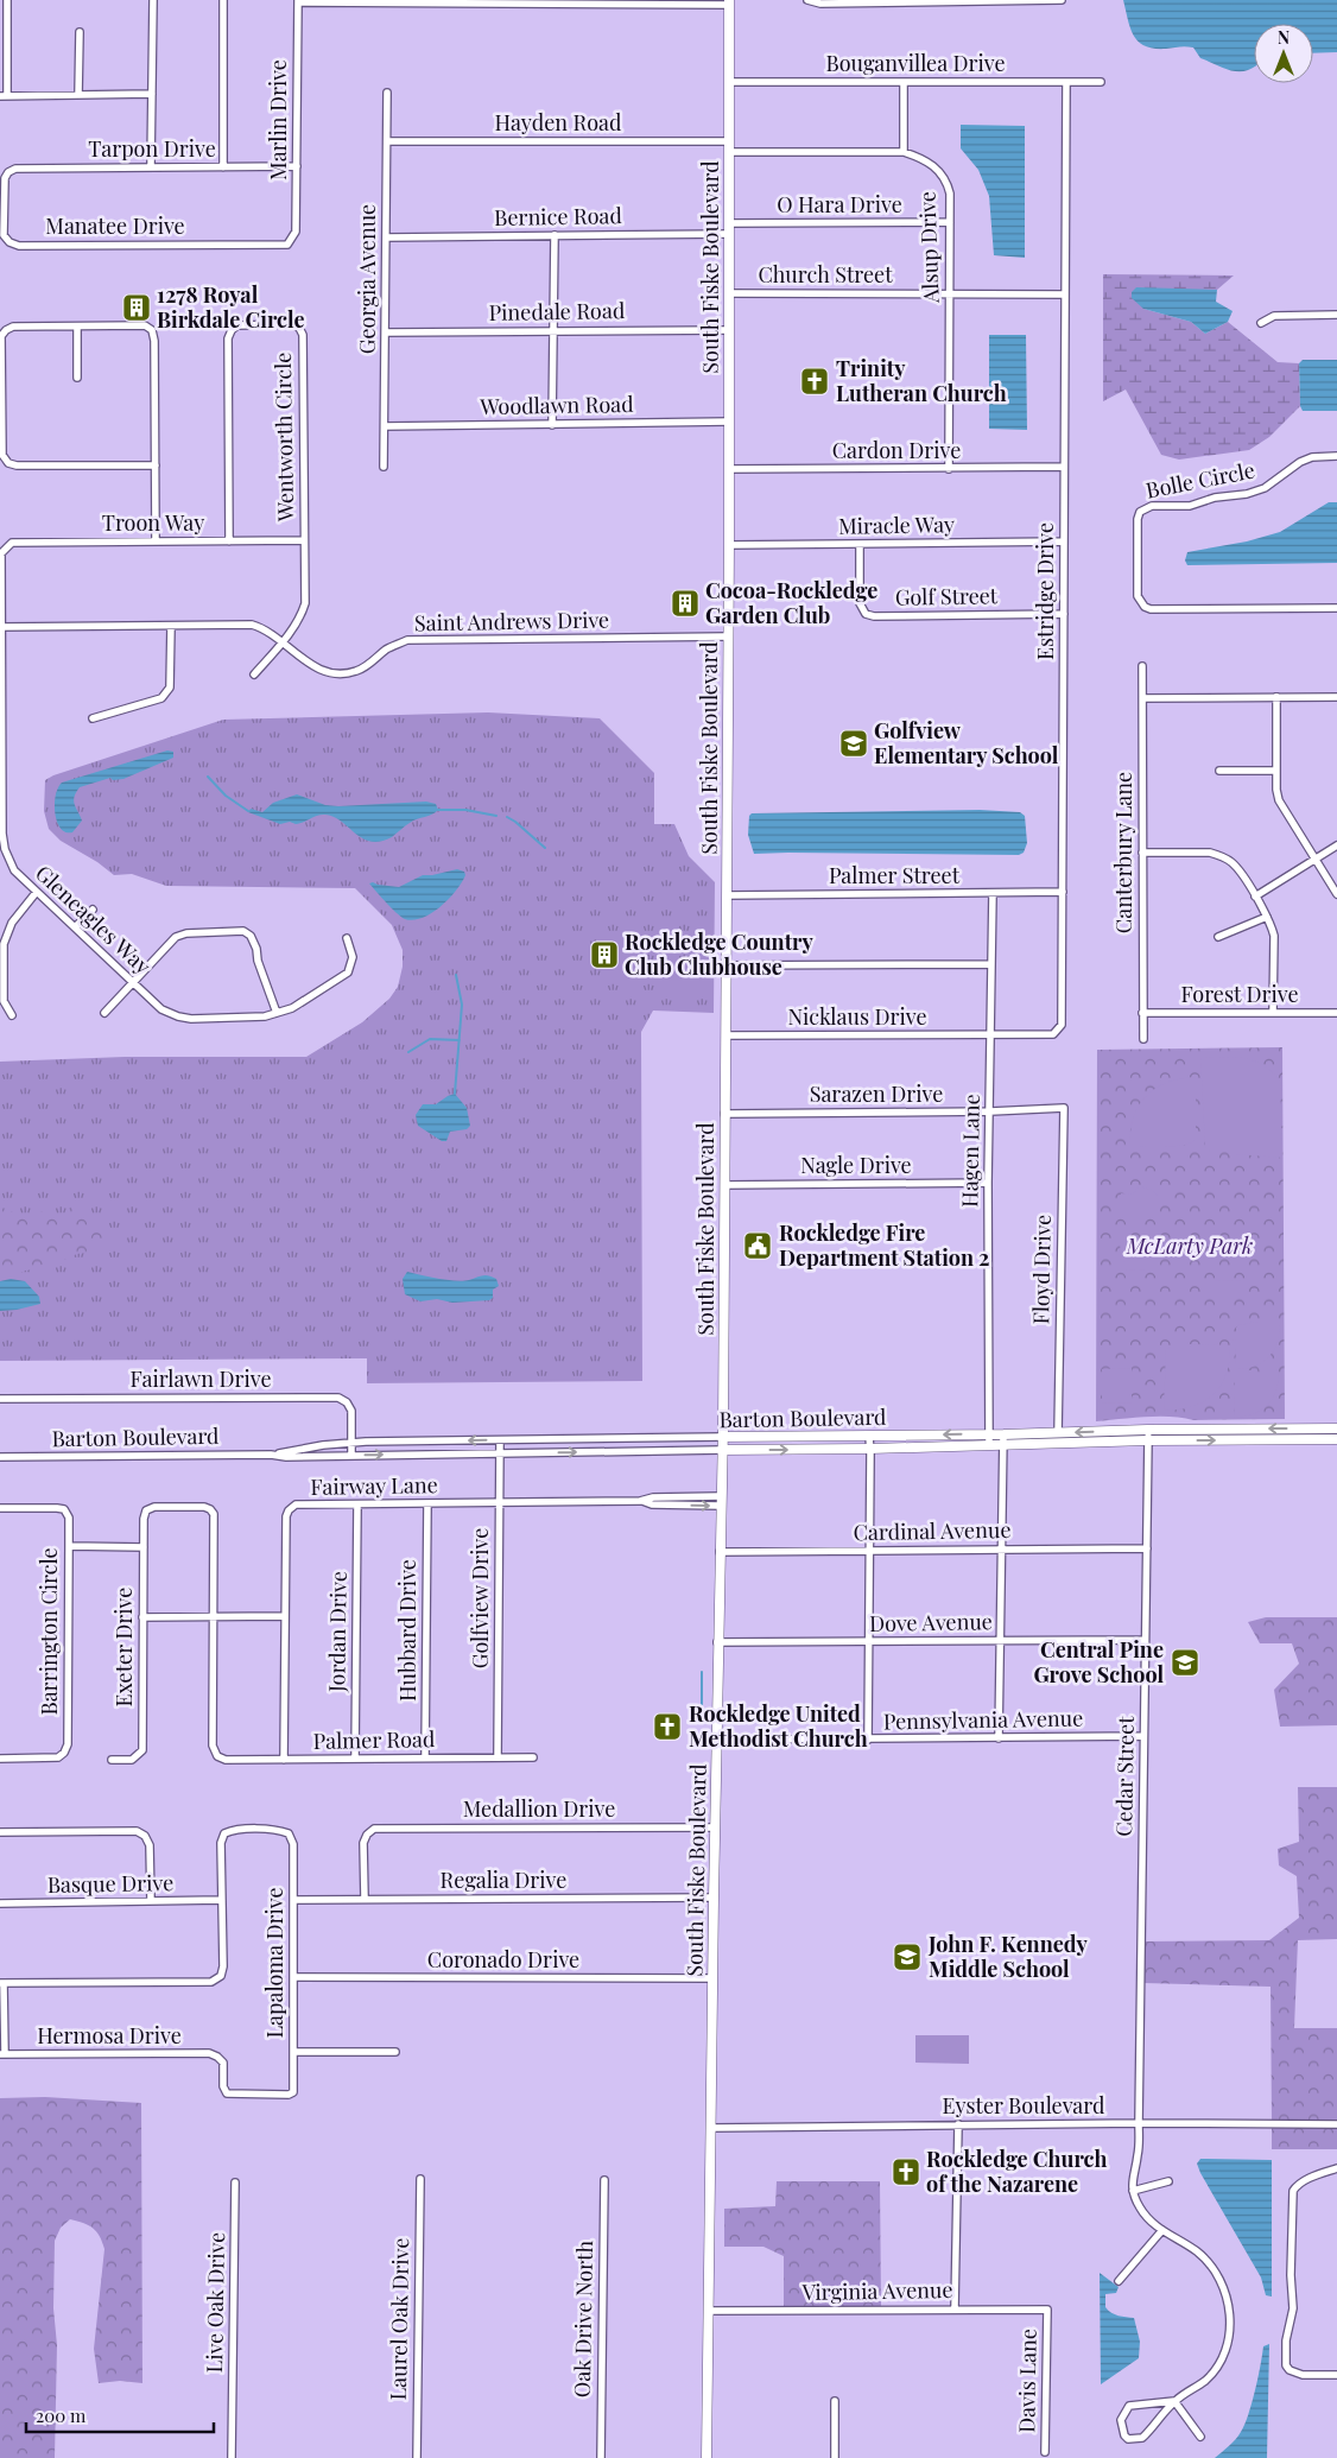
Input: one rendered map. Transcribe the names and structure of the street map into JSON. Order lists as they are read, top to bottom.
{
  "streets": {
    "main road": ["South Fiske Boulevard", "Barton Boulevard"],
    "street": [
      "Bouganvillea Drive",
      "Marlin Drive",
      "Hayden Road",
      "Tarpon Drive",
      "O Hara Drive",
      "Bernice Road",
      "Manatee Drive",
      "Alsup Drive",
      "Church Street",
      "Georgia Avenue",
      "Pinedale Road",
      "Woodlawn Road",
      "Wentworth Circle",
      "Cardon Drive",
      "Bolle Circle",
      "Troon Way",
      "Miracle Way",
      "Estridge Drive",
      "Golf Street",
      "Saint Andrews Drive",
      "Canterbury Lane",
      "Palmer Street",
      "Gleneagles Way",
      "Forest Drive",
      "Nicklaus Drive",
      "Sarazen Drive",
      "Hagen Lane",
      "Nagle Drive",
      "Floyd Drive",
      "Fairlawn Drive",
      "Fairway Lane",
      "Cardinal Avenue",
      "Golfview Drive",
      "Dove Avenue",
      "Hubbard Drive",
      "Barrington Circle",
      "Jordan Drive",
      "Exeter Drive",
      "Pennsylvania Avenue",
      "Palmer Road",
      "Cedar Street",
      "Medallion Drive",
      "Regalia Drive",
      "Basque Drive",
      "Coronado Drive",
      "Lapaloma Drive",
      "Hermosa Drive",
      "Eyster Boulevard",
      "Virginia Avenue",
      "Live Oak Drive",
      "Laurel Oak Drive",
      "Oak Drive North",
      "Davis Lane"
    ]
  },
  "crossings": [
    ["Bouganvillea Drive", "South Fiske Boulevard"],
    ["Bouganvillea Drive", "Estridge Drive"],
    ["Marlin Drive", "Tarpon Drive"],
    ["Marlin Drive", "Manatee Drive"],
    ["Hayden Road", "South Fiske Boulevard"],
    ["Hayden Road", "Georgia Avenue"],
    ["Tarpon Drive", "Manatee Drive"],
    ["O Hara Drive", "Bernice Road"],
    ["O Hara Drive", "Alsup Drive"],
    ["O Hara Drive", "South Fiske Boulevard"],
    ["Bernice Road", "South Fiske Boulevard"],
    ["Bernice Road", "Georgia Avenue"],
    ["Alsup Drive", "South Fiske Boulevard"],
    ["Alsup Drive", "Church Street"],
    ["Alsup Drive", "Cardon Drive"],
    ["South Fiske Boulevard", "Church Street"],
    ["South Fiske Boulevard", "Pinedale Road"],
    ["South Fiske Boulevard", "Woodlawn Road"],
    ["South Fiske Boulevard", "Cardon Drive"],
    ["South Fiske Boulevard", "Miracle Way"],
    ["South Fiske Boulevard", "Saint Andrews Drive"],
    ["South Fiske Boulevard", "Palmer Street"],
    ["South Fiske Boulevard", "Nicklaus Drive"],
    ["South Fiske Boulevard", "Sarazen Drive"],
    ["South Fiske Boulevard", "Nagle Drive"],
    ["South Fiske Boulevard", "Barton Boulevard"],
    ["South Fiske Boulevard", "Fairway Lane"],
    ["South Fiske Boulevard", "Cardinal Avenue"],
    ["South Fiske Boulevard", "Dove Avenue"],
    ["South Fiske Boulevard", "Pennsylvania Avenue"],
    ["South Fiske Boulevard", "Medallion Drive"],
    ["South Fiske Boulevard", "Regalia Drive"],
    ["South Fiske Boulevard", "Coronado Drive"],
    ["South Fiske Boulevard", "Eyster Boulevard"],
    ["South Fiske Boulevard", "Virginia Avenue"],
    ["Church Street", "Estridge Drive"],
    ["Georgia Avenue", "Pinedale Road"],
    ["Georgia Avenue", "Woodlawn Road"],
    ["Wentworth Circle", "Troon Way"],
    ["Wentworth Circle", "Saint Andrews Drive"],
    ["Cardon Drive", "Estridge Drive"],
    ["Troon Way", "Gleneagles Way"],
    ["Miracle Way", "Estridge Drive"],
    ["Miracle Way", "Golf Street"],
    ["Estridge Drive", "Golf Street"],
    ["Estridge Drive", "Palmer Street"],
    ["Estridge Drive", "Nicklaus Drive"],
    ["Estridge Drive", "Hagen Lane"],
    ["Saint Andrews Drive", "Gleneagles Way"],
    ["Canterbury Lane", "Forest Drive"],
    ["Palmer Street", "Hagen Lane"],
    ["Nicklaus Drive", "Hagen Lane"],
    ["Sarazen Drive", "Hagen Lane"],
    ["Sarazen Drive", "Floyd Drive"],
    ["Hagen Lane", "Nagle Drive"],
    ["Hagen Lane", "Barton Boulevard"],
    ["Floyd Drive", "Barton Boulevard"],
    ["Fairlawn Drive", "Barton Boulevard"],
    ["Barton Boulevard", "Golfview Drive"],
    ["Barton Boulevard", "Cedar Street"],
    ["Fairway Lane", "Golfview Drive"],
    ["Fairway Lane", "Hubbard Drive"],
    ["Fairway Lane", "Jordan Drive"],
    ["Fairway Lane", "Palmer Road"],
    ["Cardinal Avenue", "Cedar Street"],
    ["Golfview Drive", "Palmer Road"],
    ["Dove Avenue", "Cedar Street"],
    ["Hubbard Drive", "Palmer Road"],
    ["Jordan Drive", "Palmer Road"],
    ["Exeter Drive", "Palmer Road"],
    ["Pennsylvania Avenue", "Cedar Street"],
    ["Cedar Street", "Eyster Boulevard"],
    ["Medallion Drive", "Regalia Drive"],
    ["Regalia Drive", "Lapaloma Drive"],
    ["Basque Drive", "Lapaloma Drive"],
    ["Coronado Drive", "Lapaloma Drive"],
    ["Lapaloma Drive", "Hermosa Drive"],
    ["Virginia Avenue", "Davis Lane"]
  ],
  "parks": ["McLarty Park"],
  "places": {
    "building": ["1278 Royal Birkdale Circle", "Cocoa-Rockledge Garden Club", "Rockledge Country Club Clubhouse"],
    "church": ["Trinity Lutheran Church", "Rockledge United Methodist Church", "Rockledge Church of the Nazarene"],
    "school or university": ["Golfview Elementary School", "Central Pine Grove School", "John F. Kennedy Middle School"],
    "public building": ["Rockledge Fire Department Station 2"]
  },
  "scale_bar": "200 m",
  "north": "top"
}
